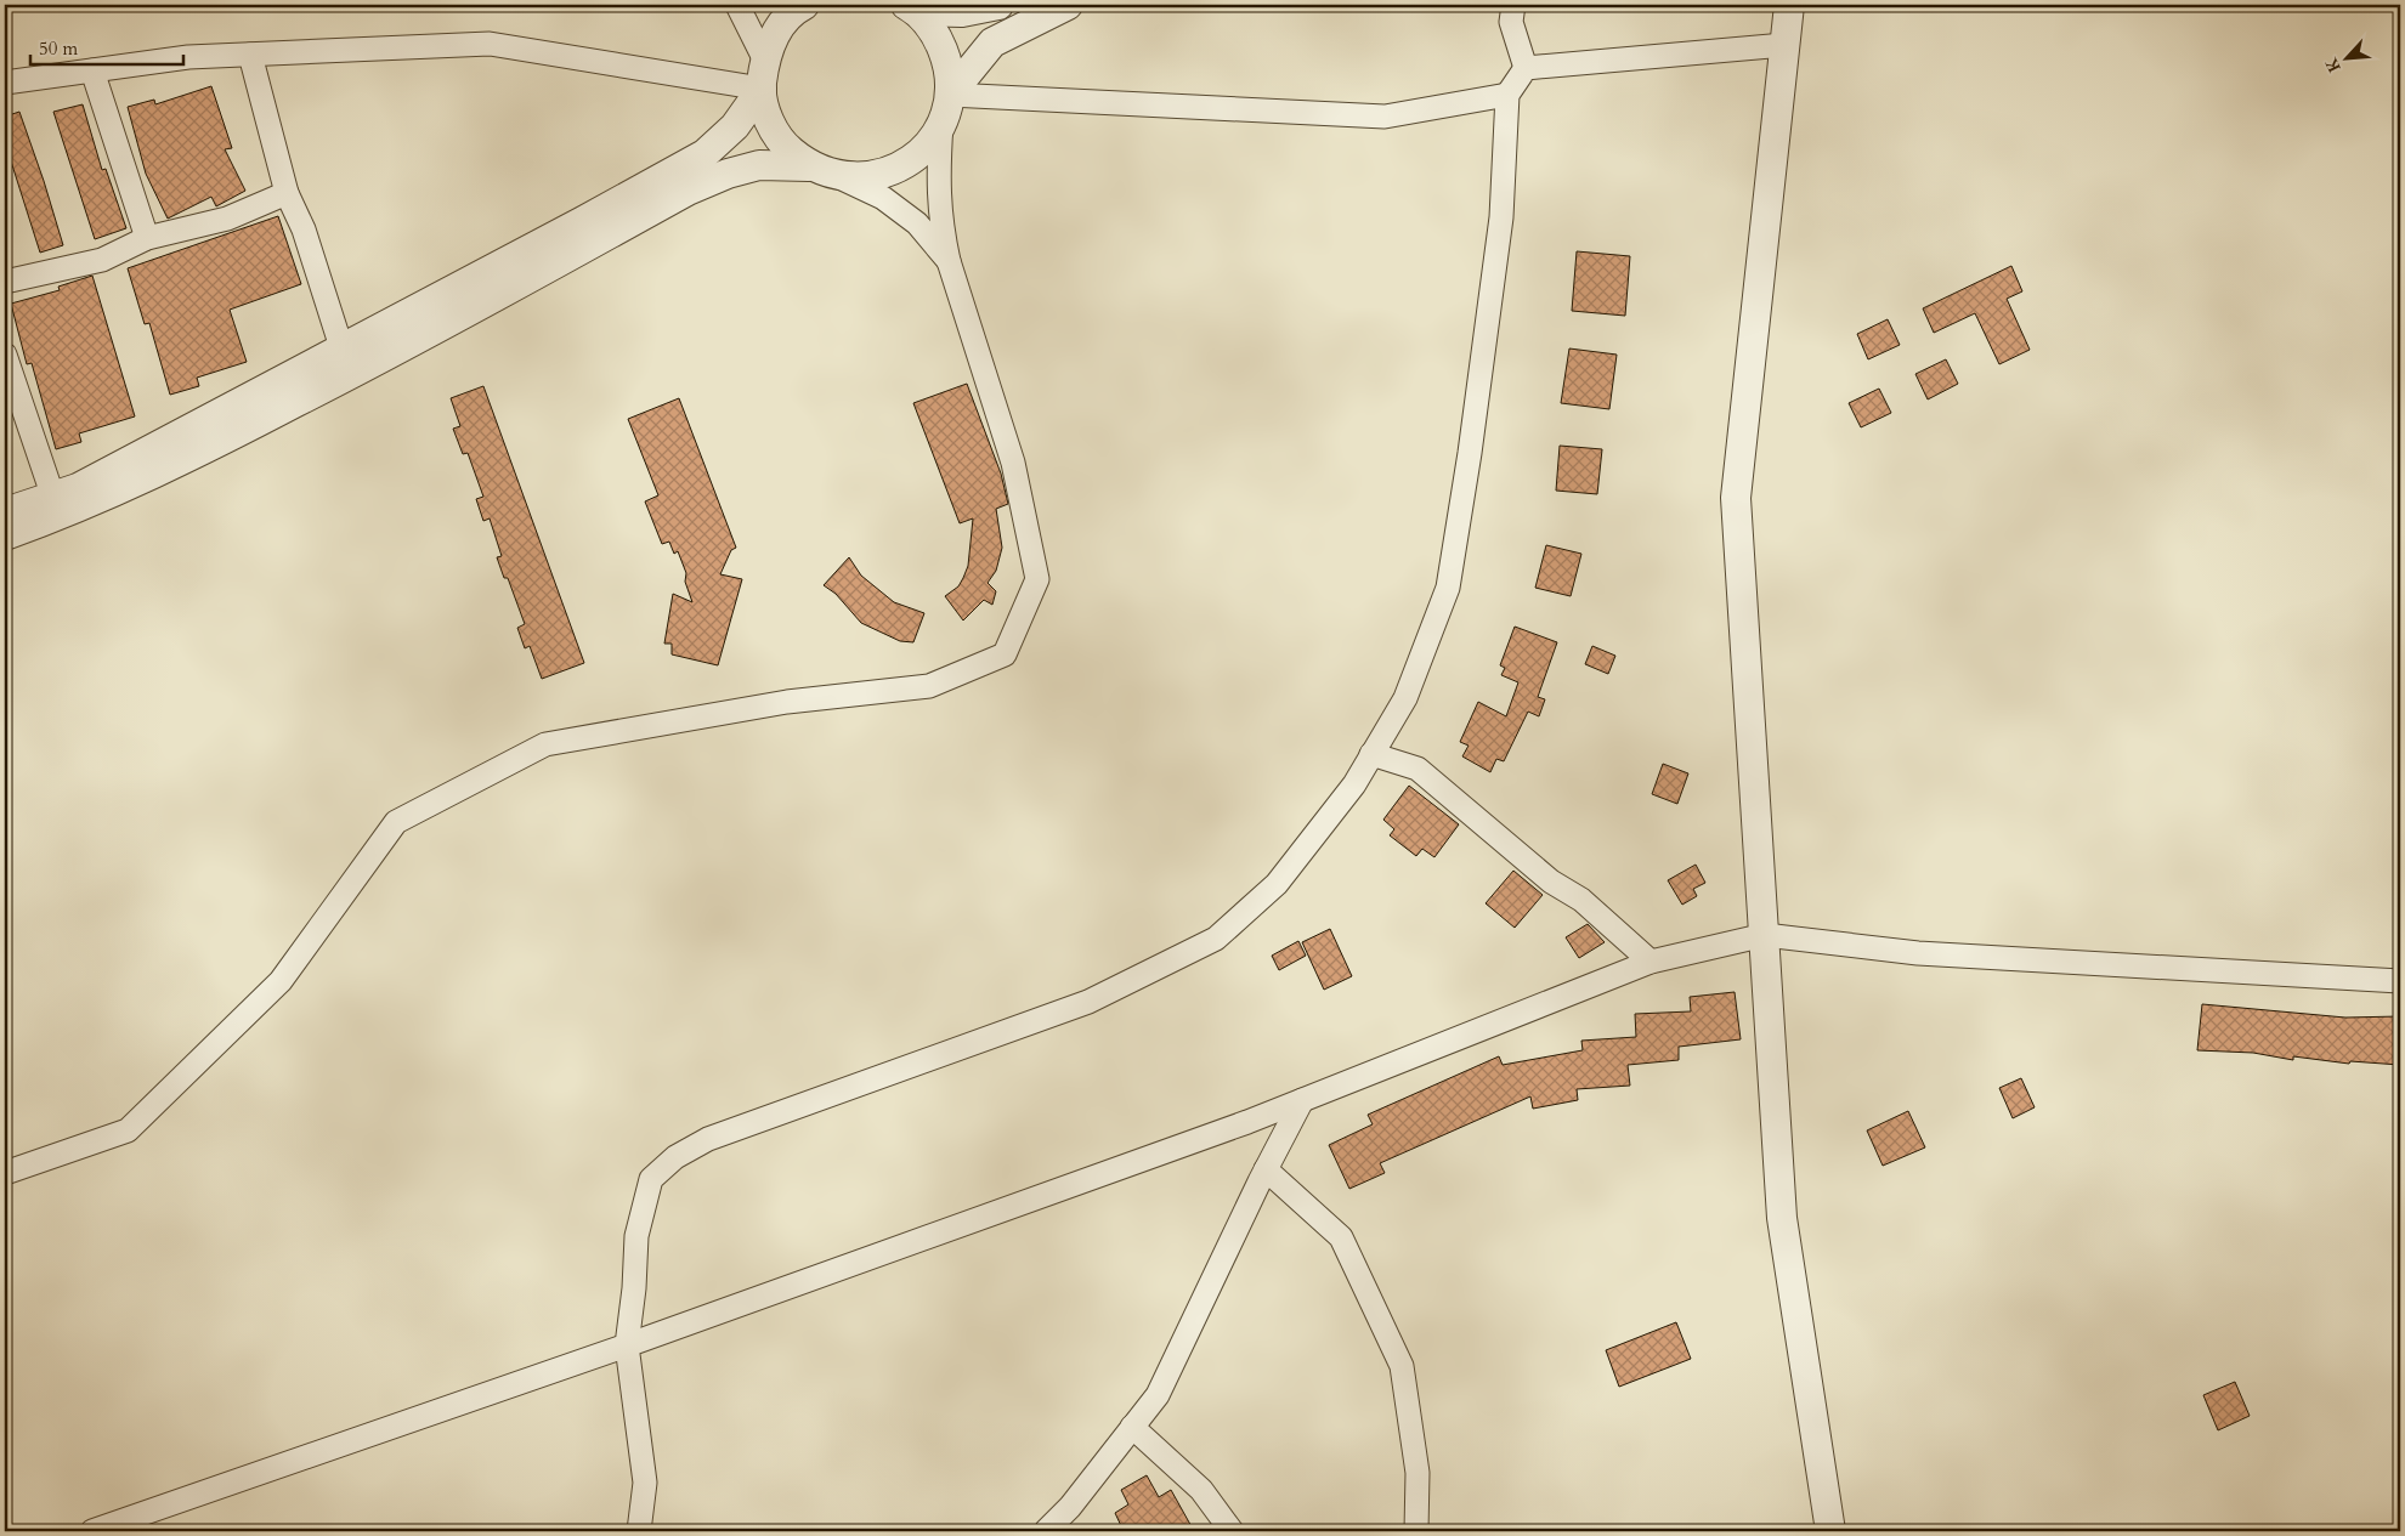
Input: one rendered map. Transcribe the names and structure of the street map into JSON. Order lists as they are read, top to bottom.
{
  "scale_bar": "50 m",
  "north": "bottom left"
}
